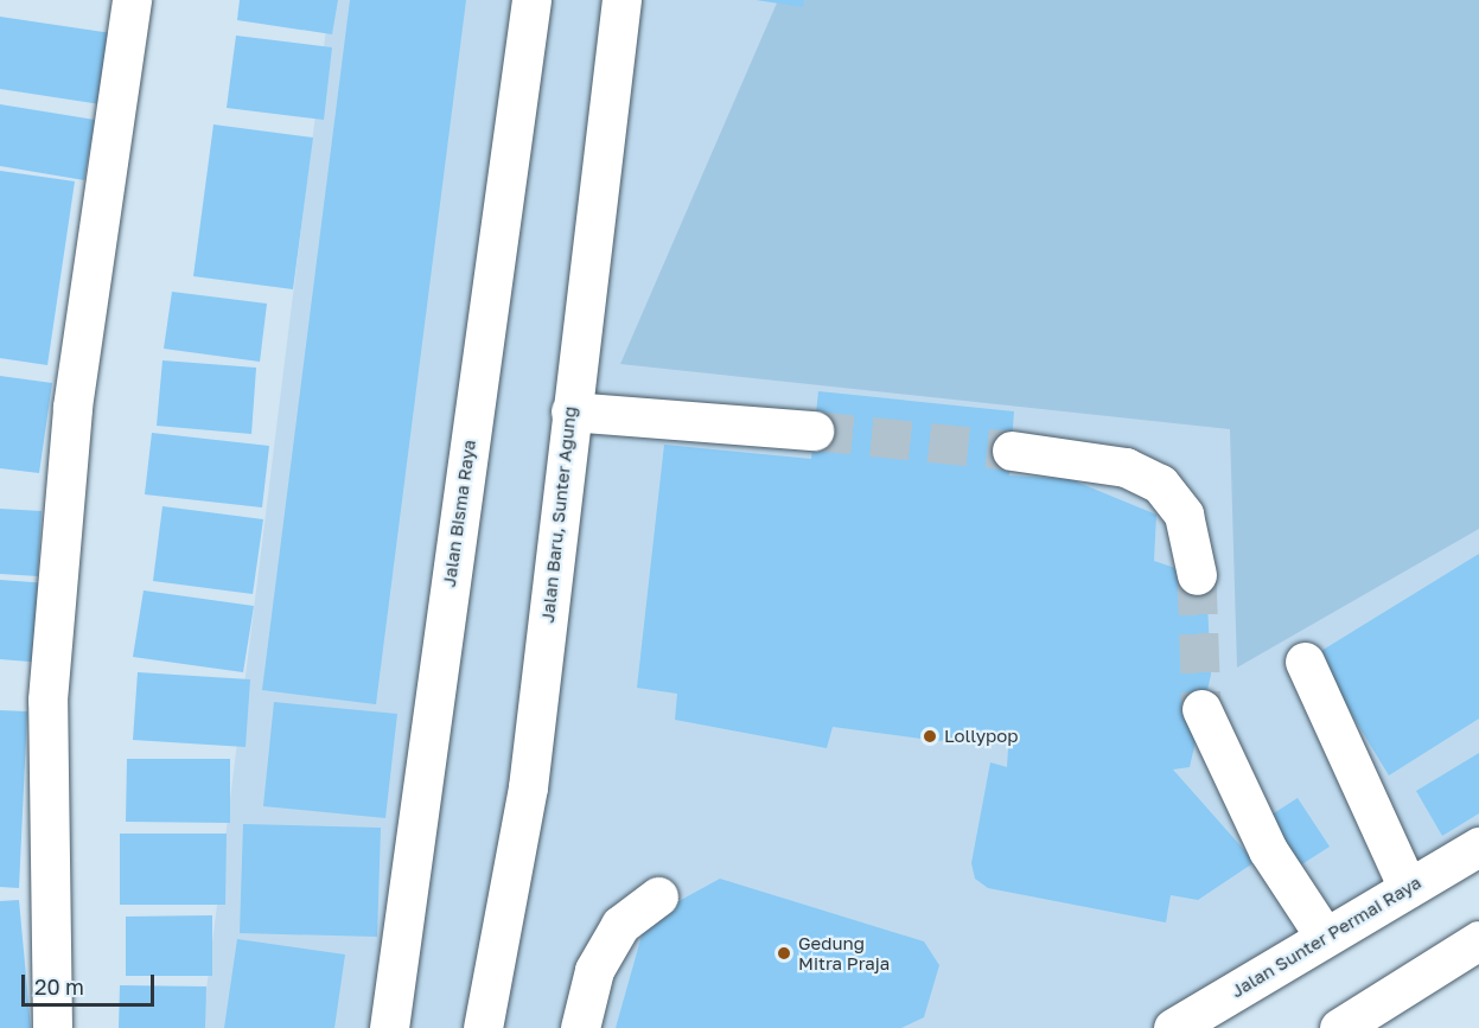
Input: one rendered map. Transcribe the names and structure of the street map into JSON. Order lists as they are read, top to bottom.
{
  "streets": {
    "street": ["Jalan Bisma Raya", "Jalan Baru, Sunter Agung", "Jalan Sunter Permai Raya"]
  },
  "places": ["Lollypop", "Gedung Mitra Praja"],
  "scale_bar": "20 m"
}
